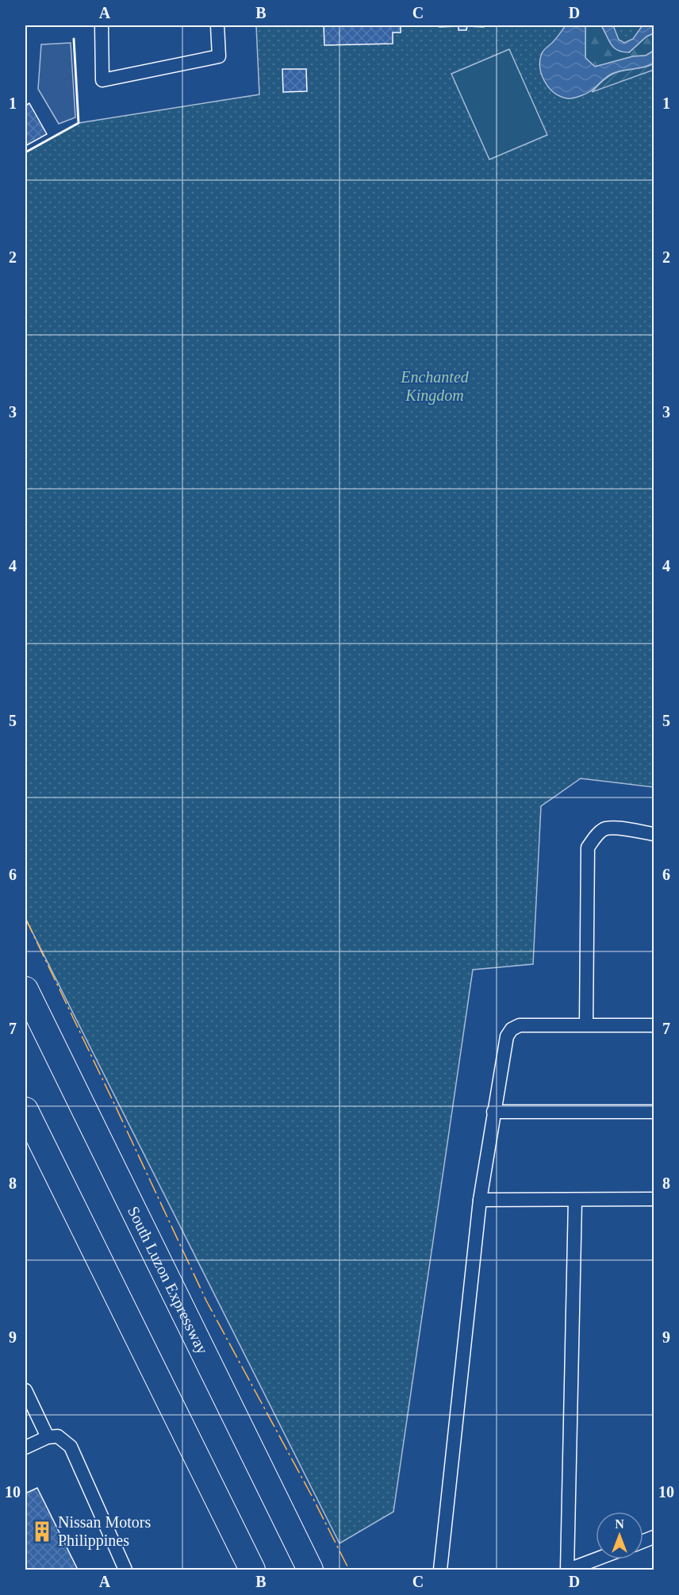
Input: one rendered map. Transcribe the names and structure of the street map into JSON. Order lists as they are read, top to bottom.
{
  "streets": {
    "highway": ["South Luzon Expressway"]
  },
  "parks": ["Enchanted Kingdom"],
  "places": {
    "building": ["Nissan Motors Philippines"]
  },
  "north": "top",
  "grid": {
    "columns": [
      "A",
      "B",
      "C",
      "D"
    ],
    "rows": [
      "1",
      "2",
      "3",
      "4",
      "5",
      "6",
      "7",
      "8",
      "9",
      "10"
    ]
  }
}
